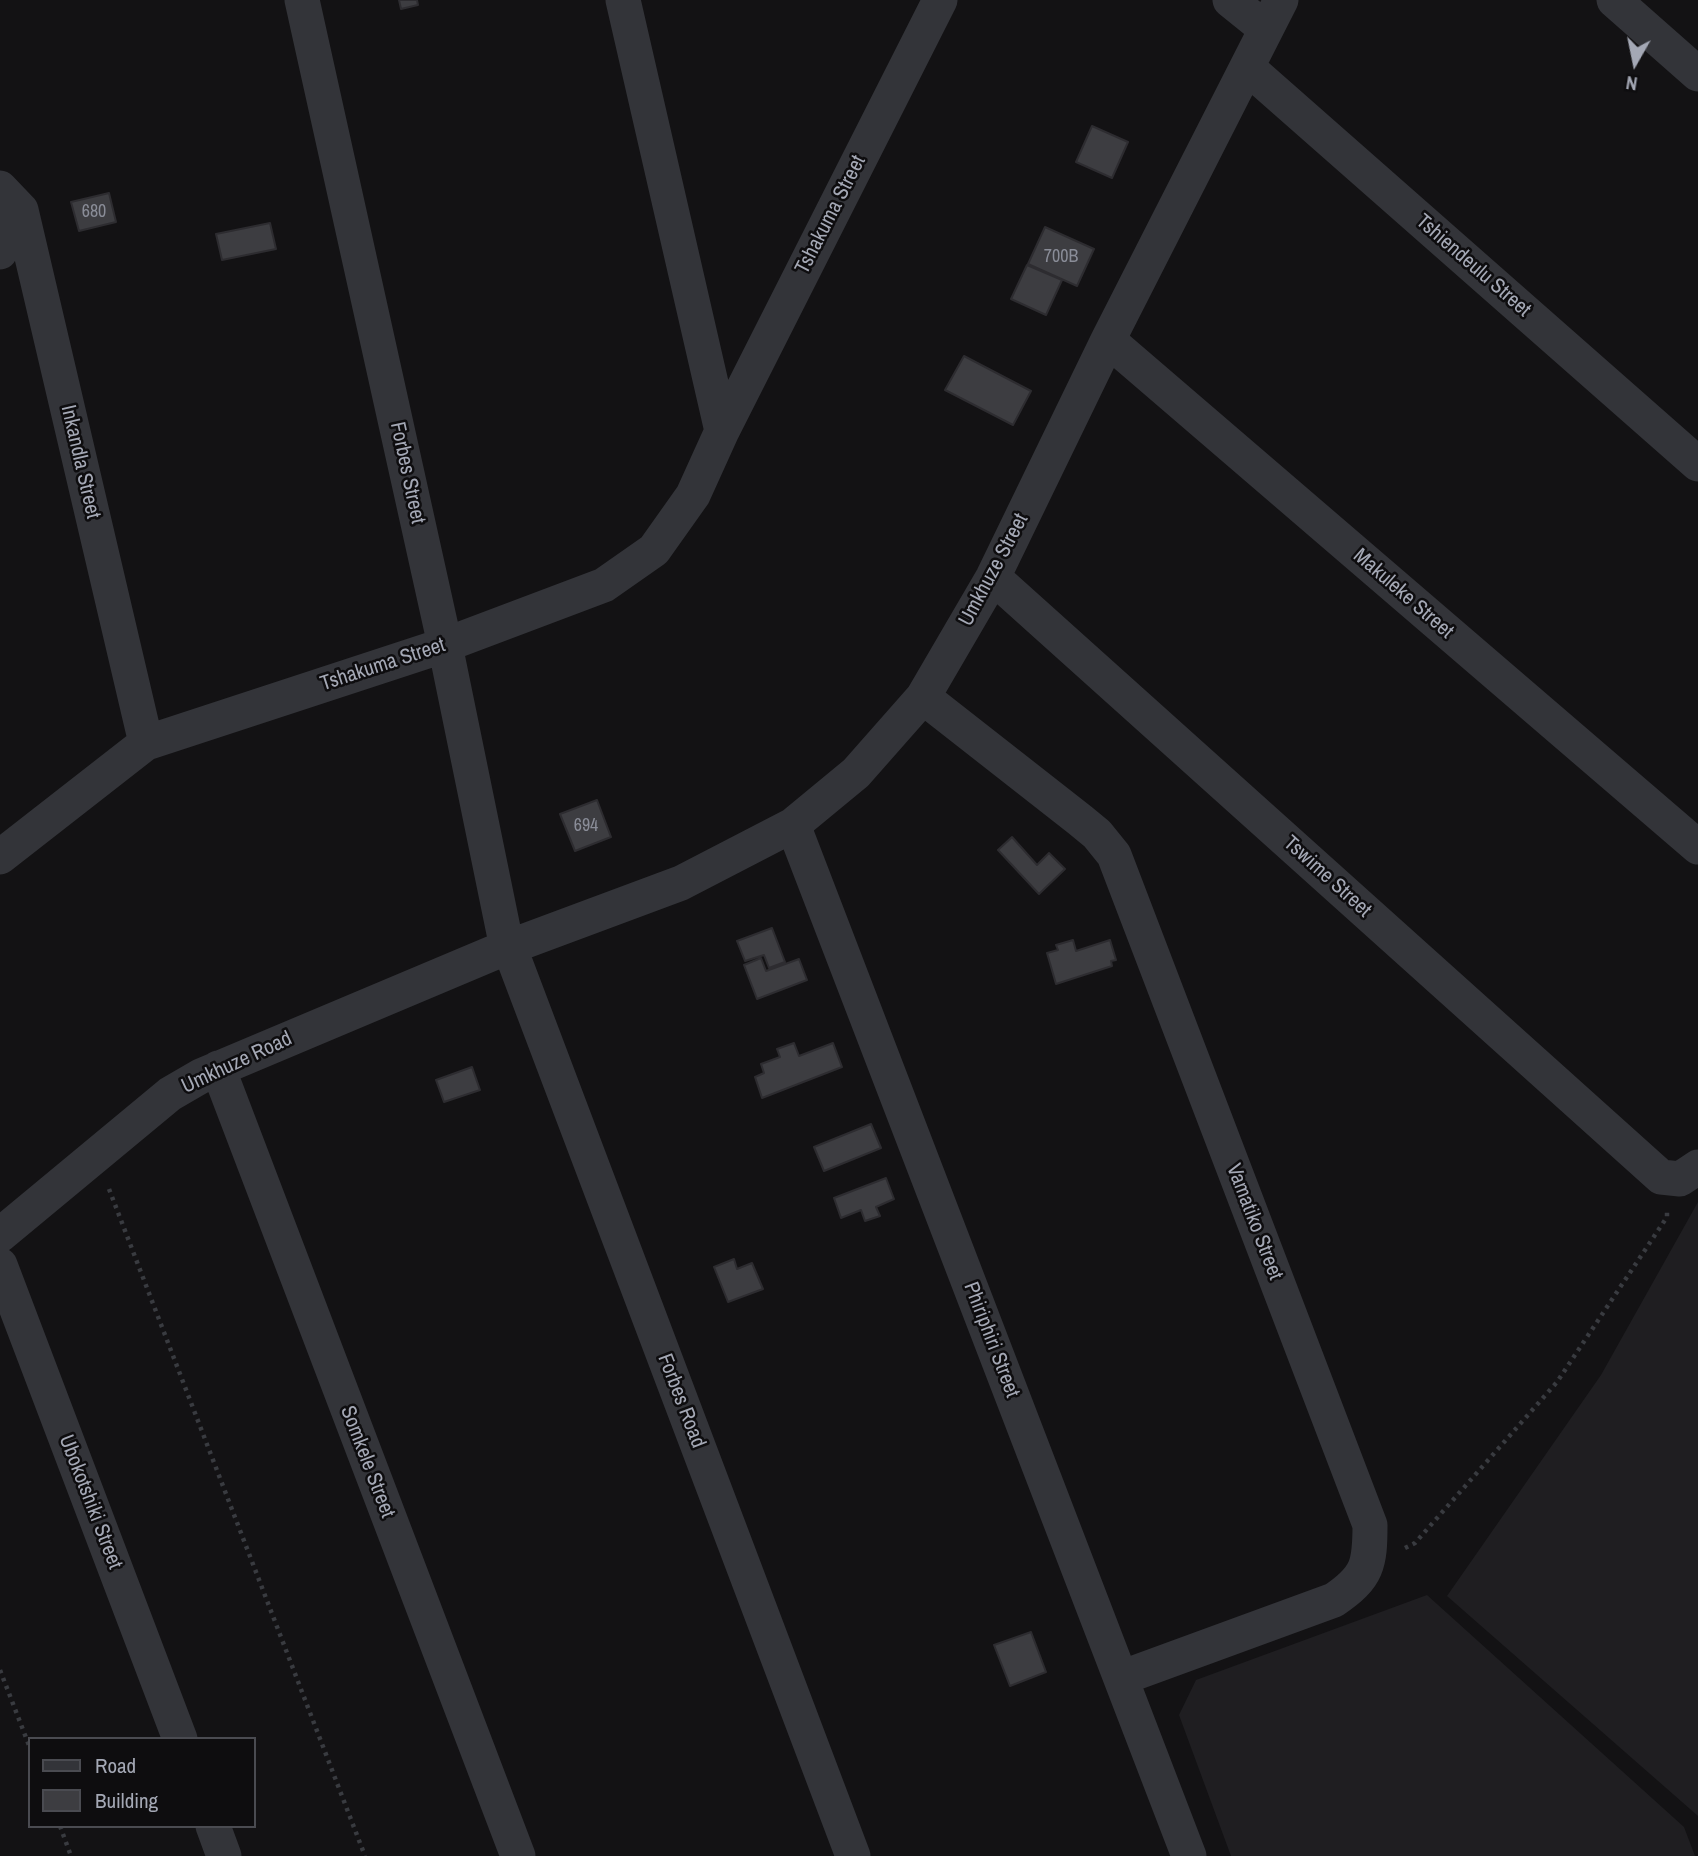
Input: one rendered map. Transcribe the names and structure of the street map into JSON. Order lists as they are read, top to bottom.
{
  "streets": {
    "street": [
      "Tshakuma Street",
      "Tshiendeulu Street",
      "Inkandla Street",
      "Forbes Street",
      "Umkhuze Street",
      "Makuleke Street",
      "Tswime Street",
      "Umkhuze Road",
      "Vamatiko Street",
      "Phiriphiri Street",
      "Forbes Road",
      "Somkele Street",
      "Ubokotshiki Street"
    ]
  },
  "crossings": [
    ["Tshakuma Street", "Inkandla Street"],
    ["Tshakuma Street", "Forbes Street"],
    ["Tshiendeulu Street", "Umkhuze Street"],
    ["Forbes Street", "Umkhuze Street"],
    ["Forbes Street", "Umkhuze Road"],
    ["Forbes Street", "Forbes Road"],
    ["Umkhuze Street", "Makuleke Street"],
    ["Umkhuze Street", "Tswime Street"],
    ["Umkhuze Street", "Umkhuze Road"],
    ["Umkhuze Street", "Vamatiko Street"],
    ["Umkhuze Street", "Phiriphiri Street"],
    ["Umkhuze Street", "Forbes Road"],
    ["Umkhuze Road", "Forbes Road"],
    ["Umkhuze Road", "Somkele Street"]
  ],
  "house_numbers": ["680", "700B", "694"],
  "legend": ["Road", "Building"],
  "north": "bottom"
}
